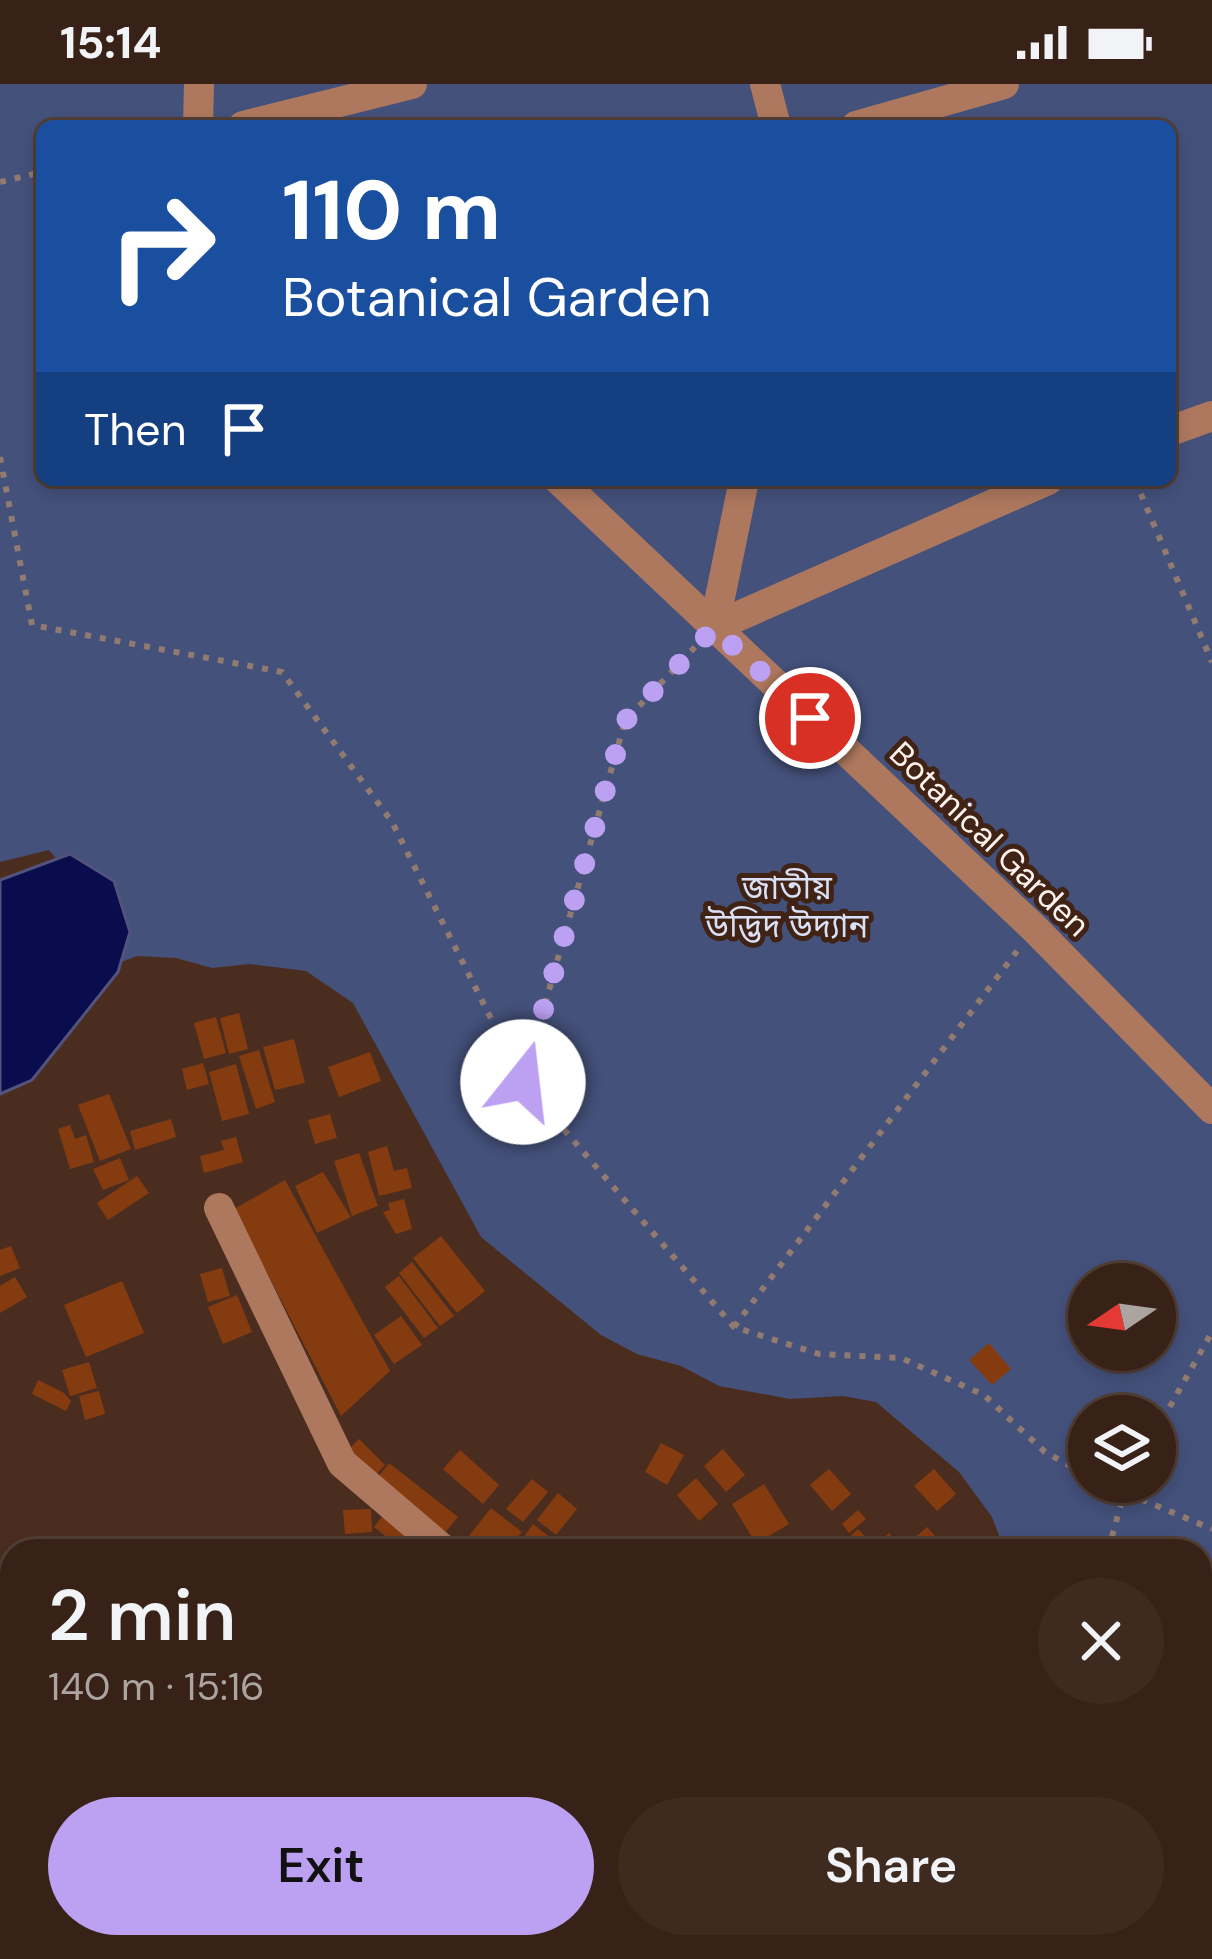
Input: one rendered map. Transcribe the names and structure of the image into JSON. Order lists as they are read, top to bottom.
{
  "streets": {
    "street": ["Botanical Garden"]
  },
  "parks": ["জাতীয় উদ্ভিদ উদ্যান"],
  "north": "left",
  "page": {
    "status": "15:14",
    "turn": ["110 m", "Botanical Garden"],
    "then": "Then",
    "heading": ["2 min", "140 m · 15:16"],
    "buttons": ["Exit", "Share"]
  }
}
